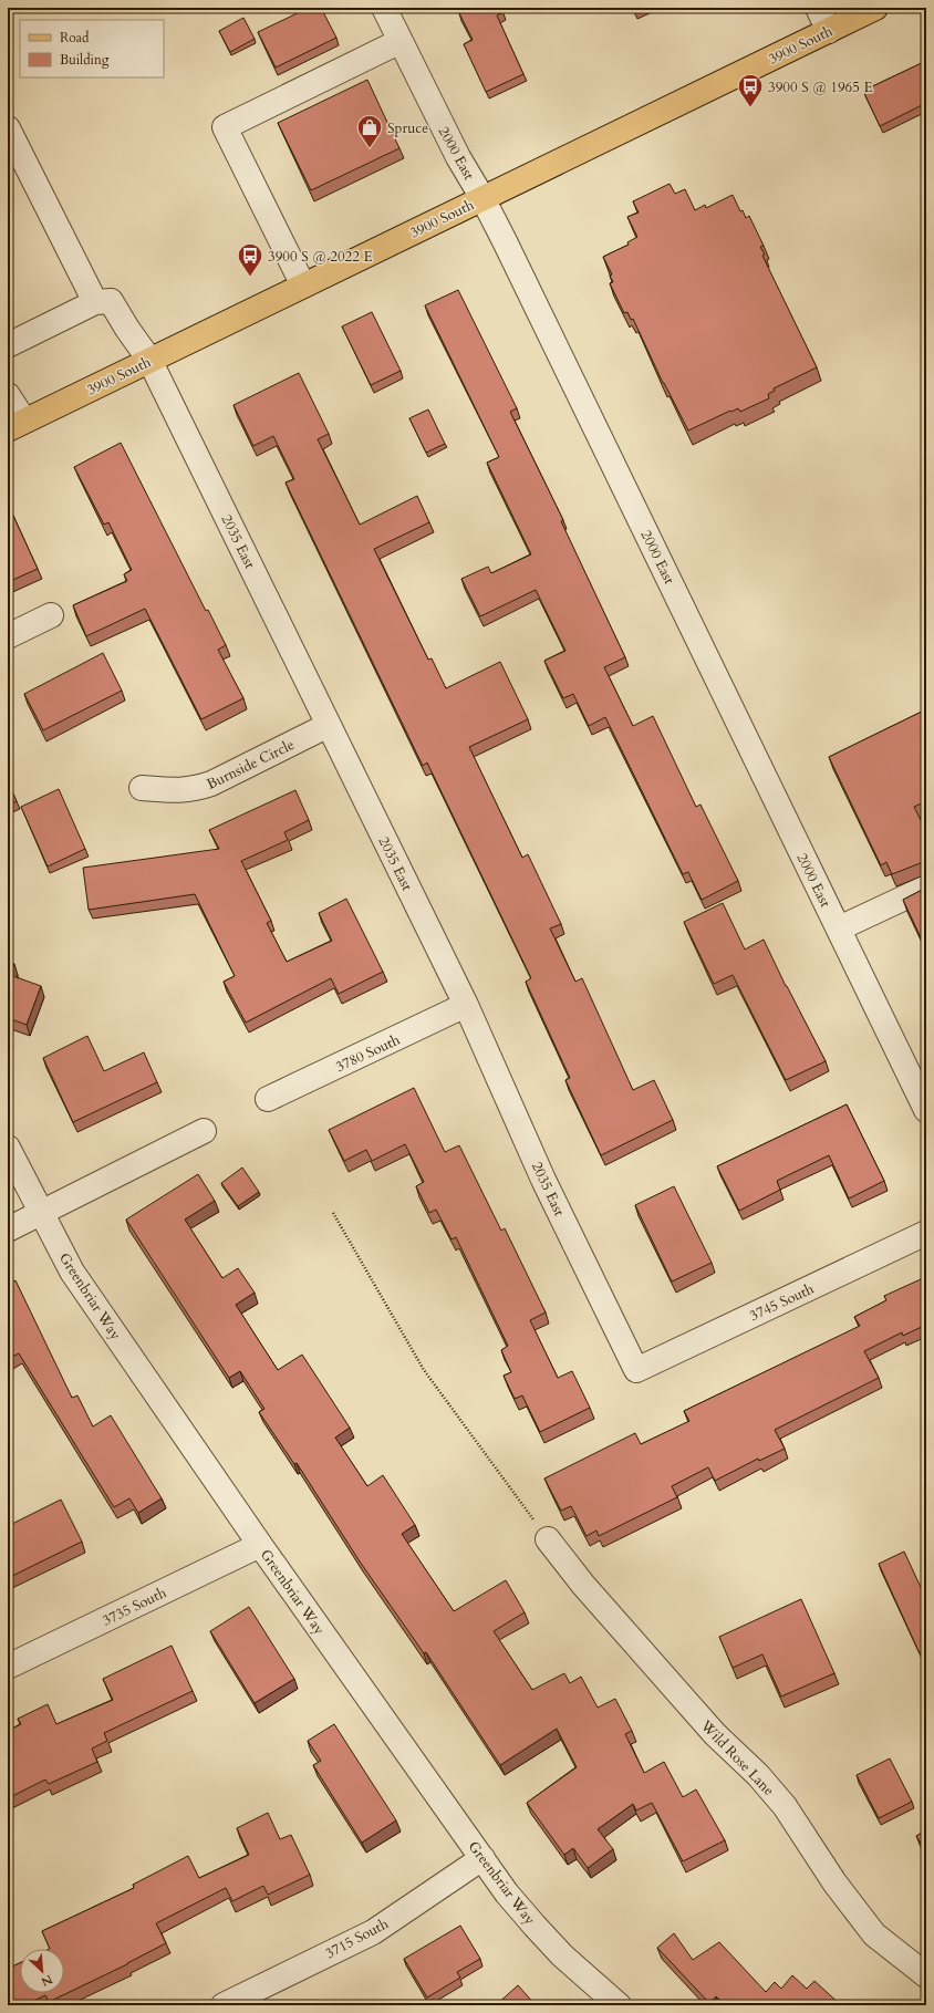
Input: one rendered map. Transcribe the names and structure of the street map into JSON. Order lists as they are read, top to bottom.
{
  "streets": {
    "main road": ["3900 South"],
    "street": [
      "2000 East",
      "2035 East",
      "Burnside Circle",
      "3780 South",
      "Greenbriar Way",
      "3745 South",
      "3735 South",
      "Wild Rose Lane",
      "3715 South"
    ]
  },
  "crossings": [
    ["3900 South", "2000 East"],
    ["3900 South", "2035 East"],
    ["2035 East", "Burnside Circle"],
    ["2035 East", "3780 South"],
    ["2035 East", "3745 South"],
    ["Greenbriar Way", "3735 South"],
    ["Greenbriar Way", "3715 South"]
  ],
  "places": {
    "bus stop": ["3900 S @ 1965 E", "3900 S @ 2022 E"],
    "shop": ["Spruce"]
  },
  "legend": ["Road", "Building"],
  "north": "bottom right"
}
